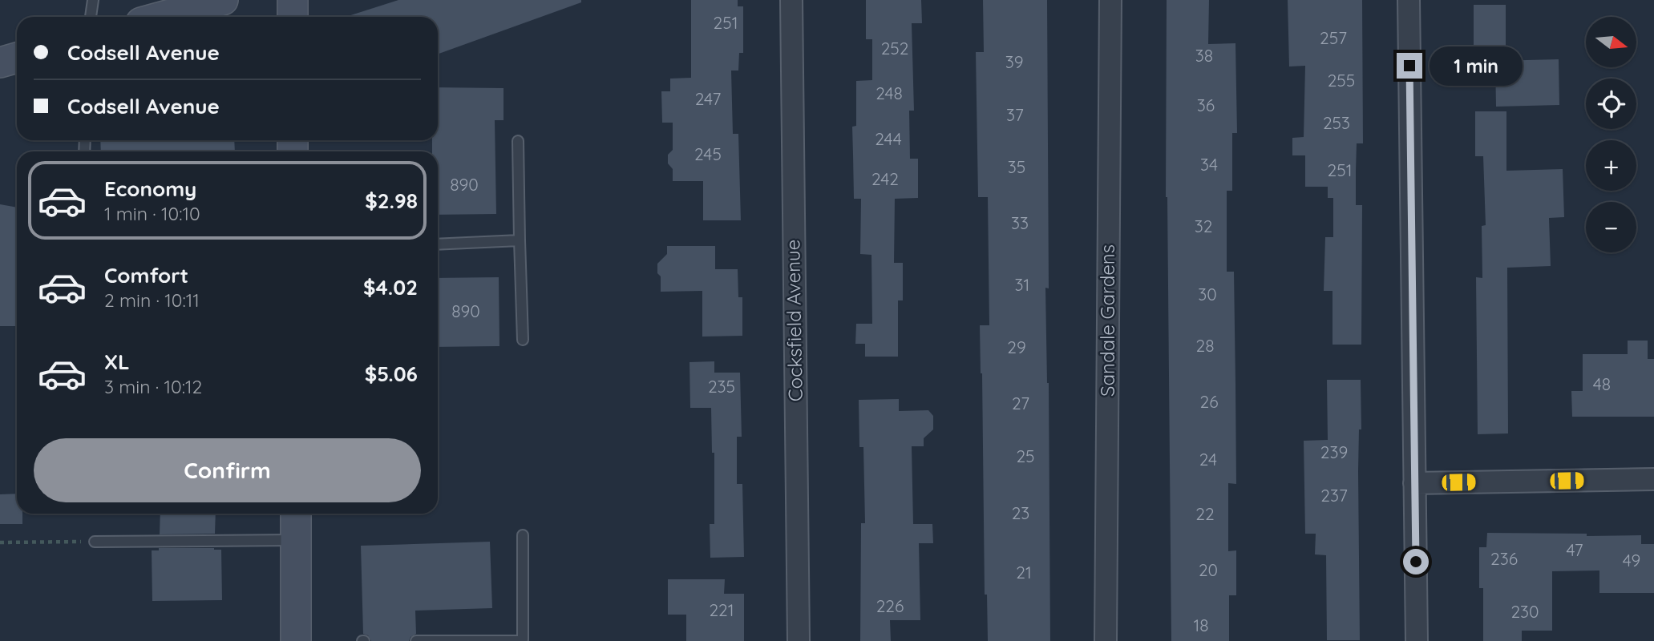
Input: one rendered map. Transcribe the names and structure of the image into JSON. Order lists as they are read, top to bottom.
{
  "streets": {
    "street": ["Cocksfield Avenue", "Sandale Gardens"]
  },
  "house_numbers": [
    "251",
    "257",
    "252",
    "38",
    "39",
    "255",
    "248",
    "247",
    "36",
    "37",
    "253",
    "244",
    "245",
    "34",
    "35",
    "251",
    "242",
    "890",
    "33",
    "32",
    "31",
    "30",
    "890",
    "28",
    "29",
    "48",
    "235",
    "26",
    "27",
    "239",
    "25",
    "24",
    "237",
    "23",
    "22",
    "47",
    "236",
    "49",
    "20",
    "21",
    "226",
    "221",
    "230",
    "18"
  ],
  "north": "right",
  "page": {
    "map_buttons": ["+", "−"],
    "banner": ["Codsell Avenue", "Codsell Avenue"],
    "bubble": "1 min",
    "list": [
      {
        "name": "Economy",
        "note": "1 min · 10:10",
        "value": "$2.98"
      },
      {
        "name": "Comfort",
        "note": "2 min · 10:11",
        "value": "$4.02"
      },
      {
        "name": "XL",
        "note": "3 min · 10:12",
        "value": "$5.06"
      }
    ],
    "buttons": "Confirm"
  }
}
